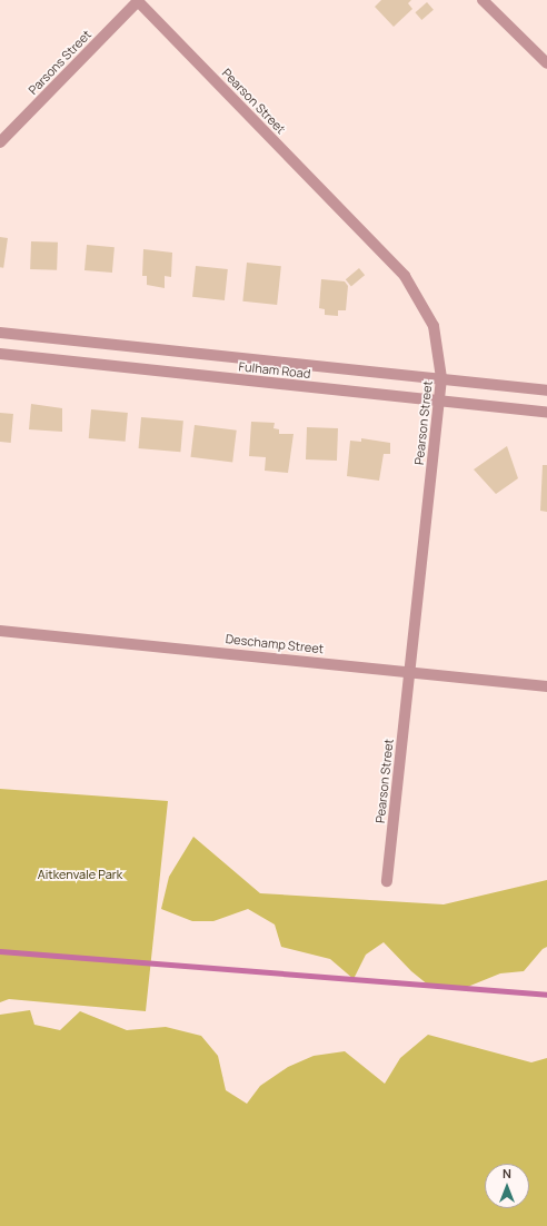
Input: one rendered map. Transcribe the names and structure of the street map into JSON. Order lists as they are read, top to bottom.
{
  "streets": {
    "street": [
      "Parsons Street",
      "Pearson Street",
      "Fulham Road",
      "Deschamp Street"
    ]
  },
  "crossings": [
    ["Parsons Street", "Pearson Street"],
    ["Pearson Street", "Fulham Road"],
    ["Pearson Street", "Deschamp Street"]
  ],
  "parks": ["Aitkenvale Park"],
  "north": "top"
}
